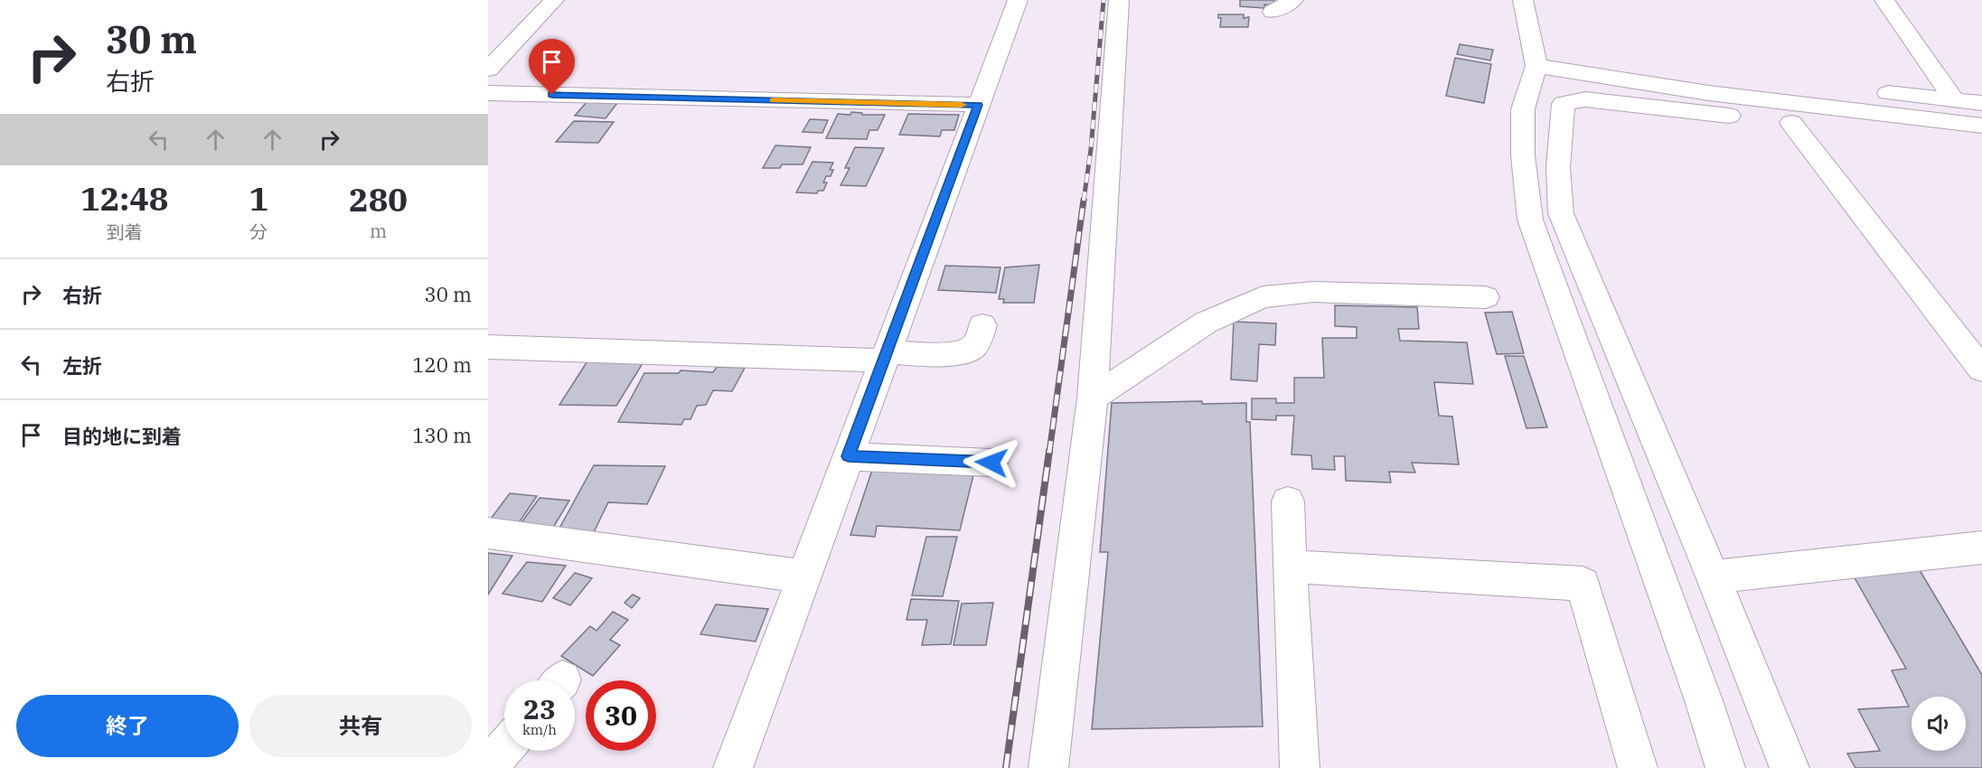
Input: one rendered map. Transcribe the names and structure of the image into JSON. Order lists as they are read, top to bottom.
{
  "page": {
    "turn": ["30 m", "右折"],
    "eta": [
      "12:48",
      "到着",
      "1",
      "分",
      "280",
      "m"
    ],
    "list": [
      {
        "name": "右折",
        "value": "30 m"
      },
      {
        "name": "左折",
        "value": "120 m"
      },
      {
        "name": "目的地に到着",
        "value": "130 m"
      }
    ],
    "speed": "23 km/h",
    "limit": "30",
    "buttons": ["終了", "共有"]
  }
}
